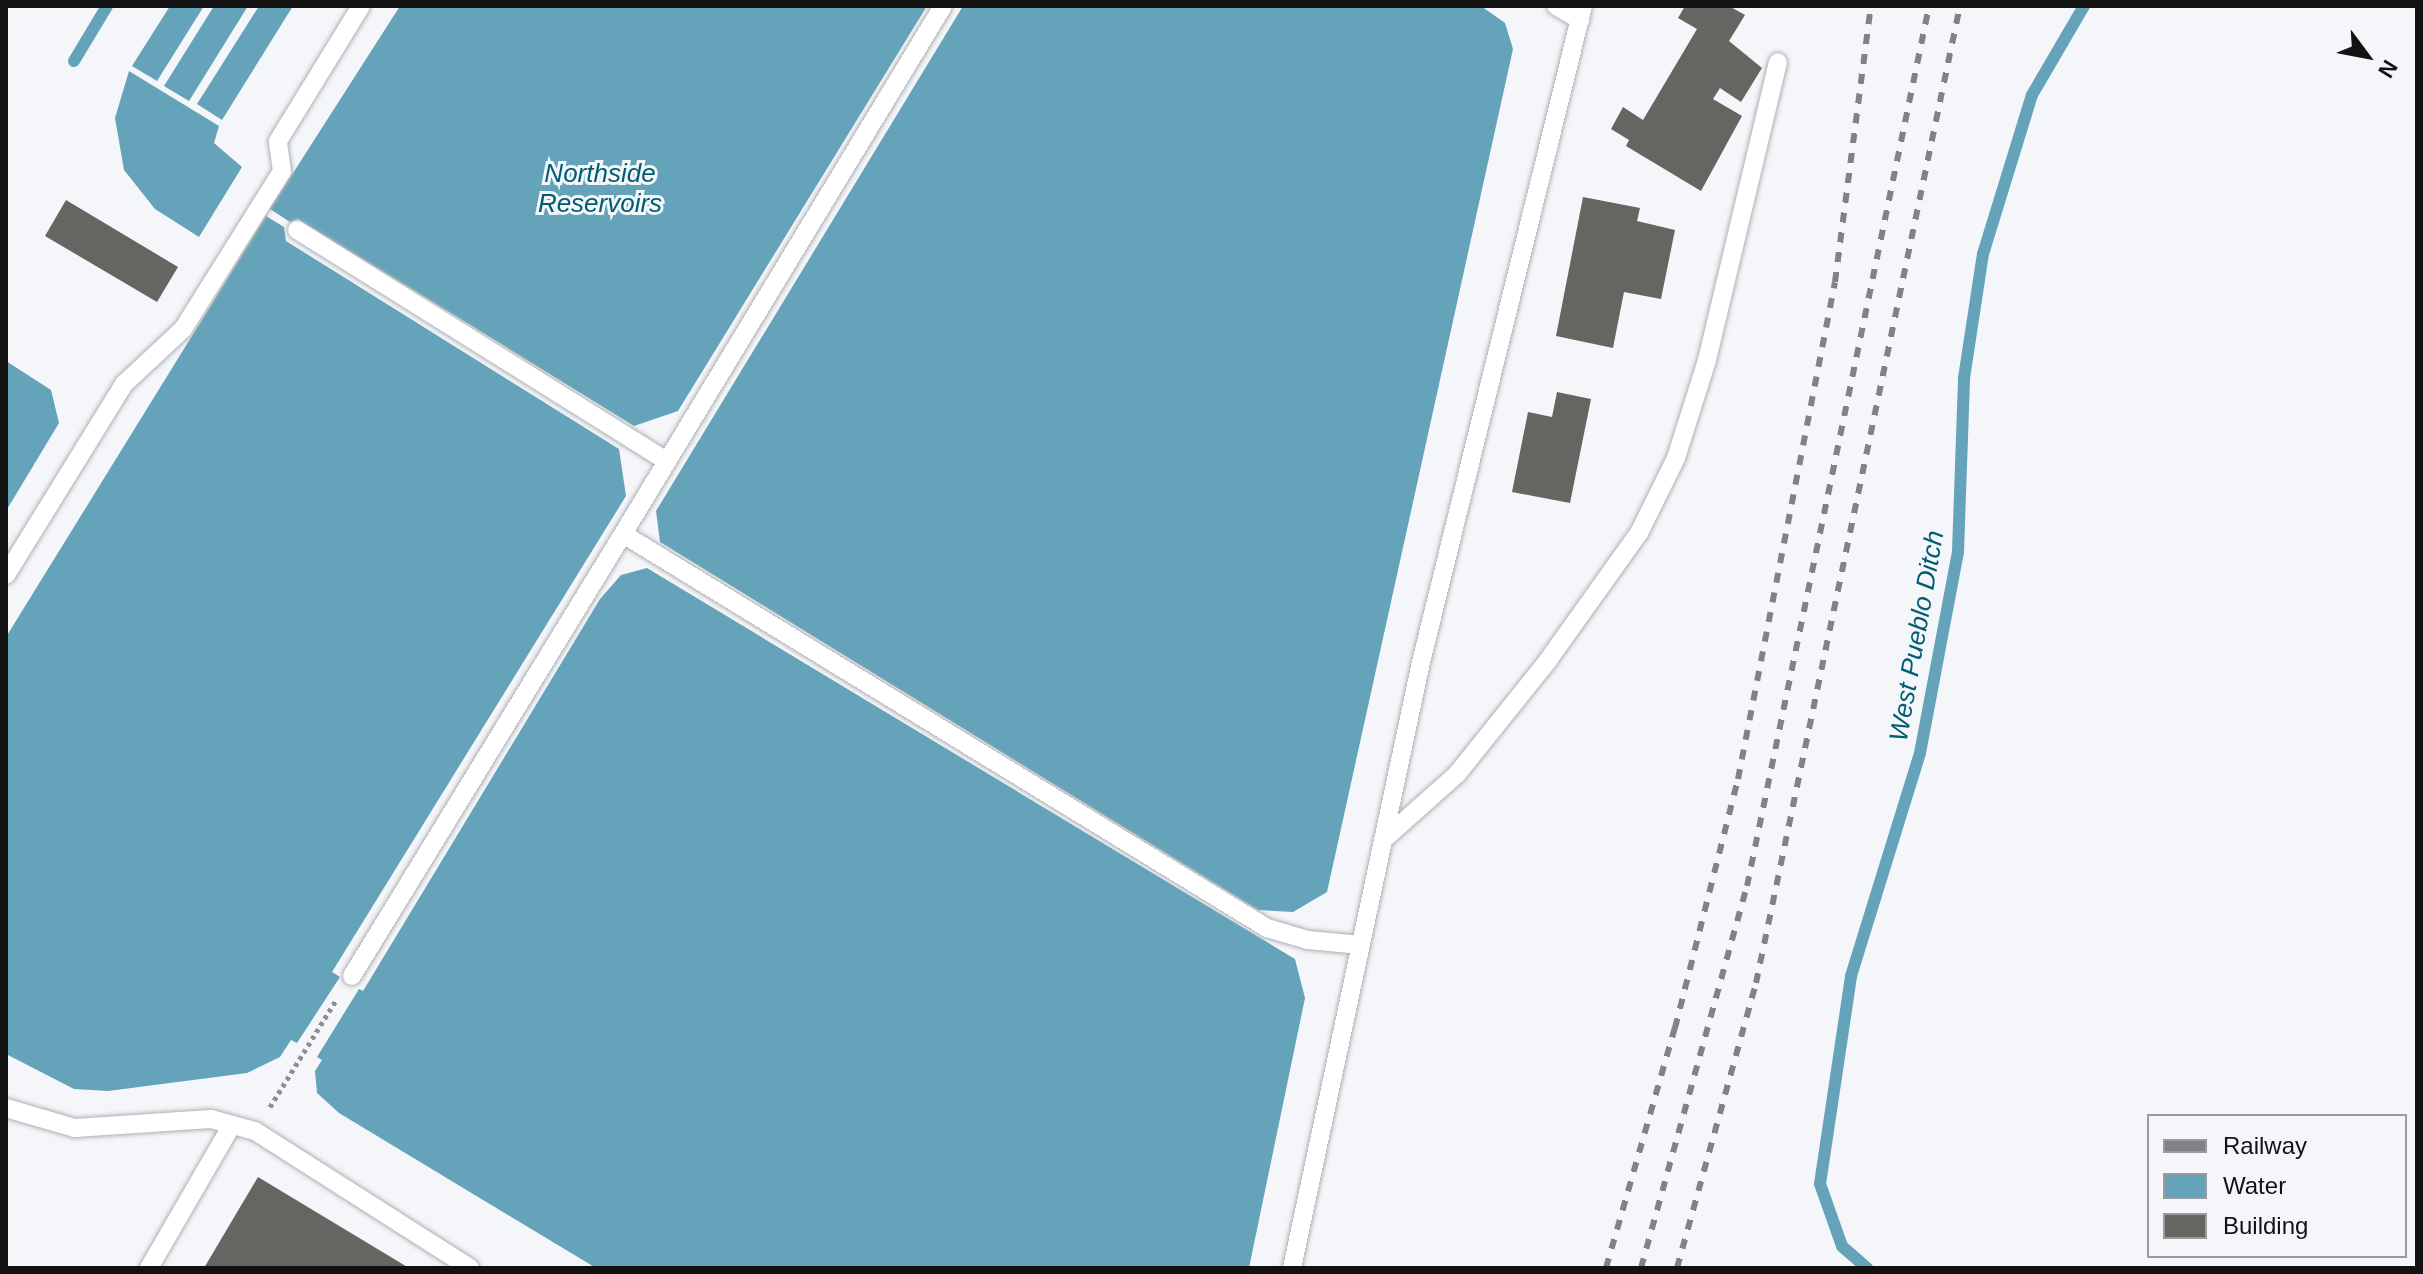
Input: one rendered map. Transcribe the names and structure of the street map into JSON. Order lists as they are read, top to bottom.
{
  "water": ["Northside Reservoirs", "West Pueblo Ditch"],
  "legend": ["Railway", "Water", "Building"],
  "north": "bottom right"
}
